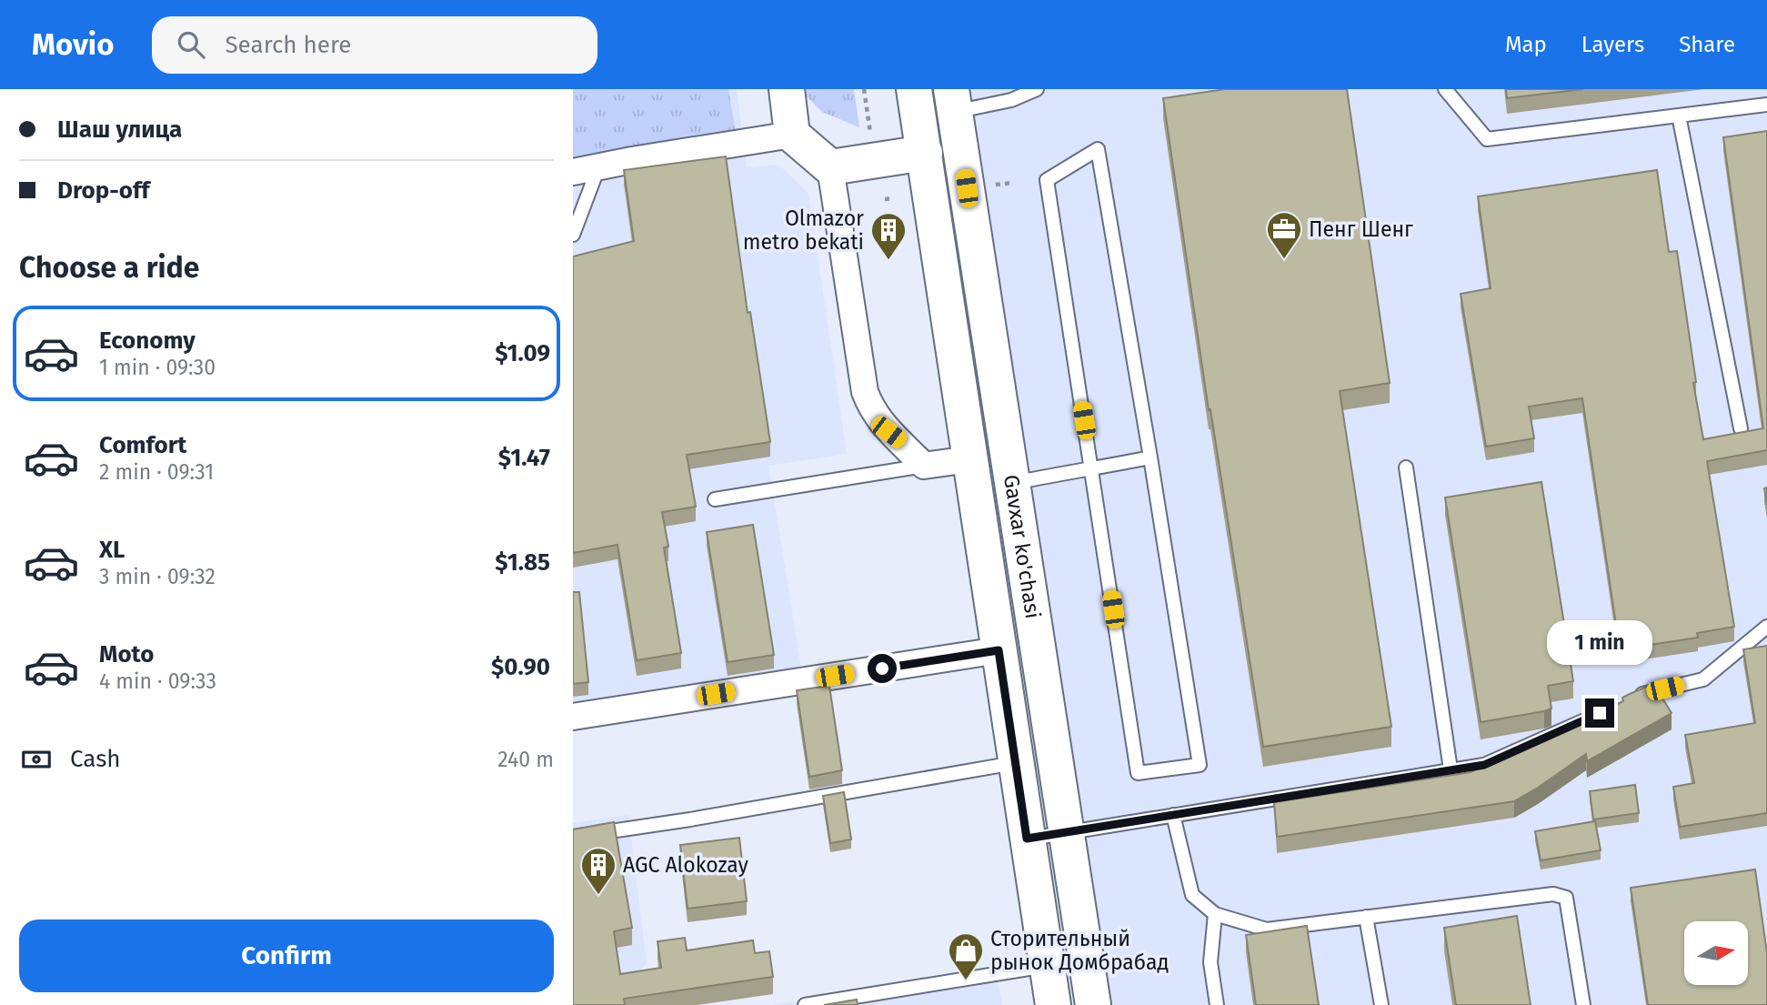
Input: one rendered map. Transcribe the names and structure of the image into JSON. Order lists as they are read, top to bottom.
{
  "streets": {
    "main road": ["Gavxar ko'chasi"]
  },
  "places": {
    "office": ["Пенг Шенг"],
    "building": ["Olmazor metro bekati", "AGC Alokozay"],
    "shop": ["Сторительный рынок Домбрабад"]
  },
  "north": "right",
  "page": {
    "header": "Movio",
    "search": "Search here",
    "nav": ["Map", "Layers", "Share"],
    "banner": ["Шаш улица", "Drop-off"],
    "heading": "Choose a ride",
    "list": [
      {
        "name": "Economy",
        "note": "1 min · 09:30",
        "value": "$1.09"
      },
      {
        "name": "Comfort",
        "note": "2 min · 09:31",
        "value": "$1.47"
      },
      {
        "name": "XL",
        "note": "3 min · 09:32",
        "value": "$1.85"
      },
      {
        "name": "Moto",
        "note": "4 min · 09:33",
        "value": "$0.90"
      }
    ],
    "bubble": "1 min",
    "pay": ["Cash", "240 m"],
    "buttons": "Confirm"
  }
}
